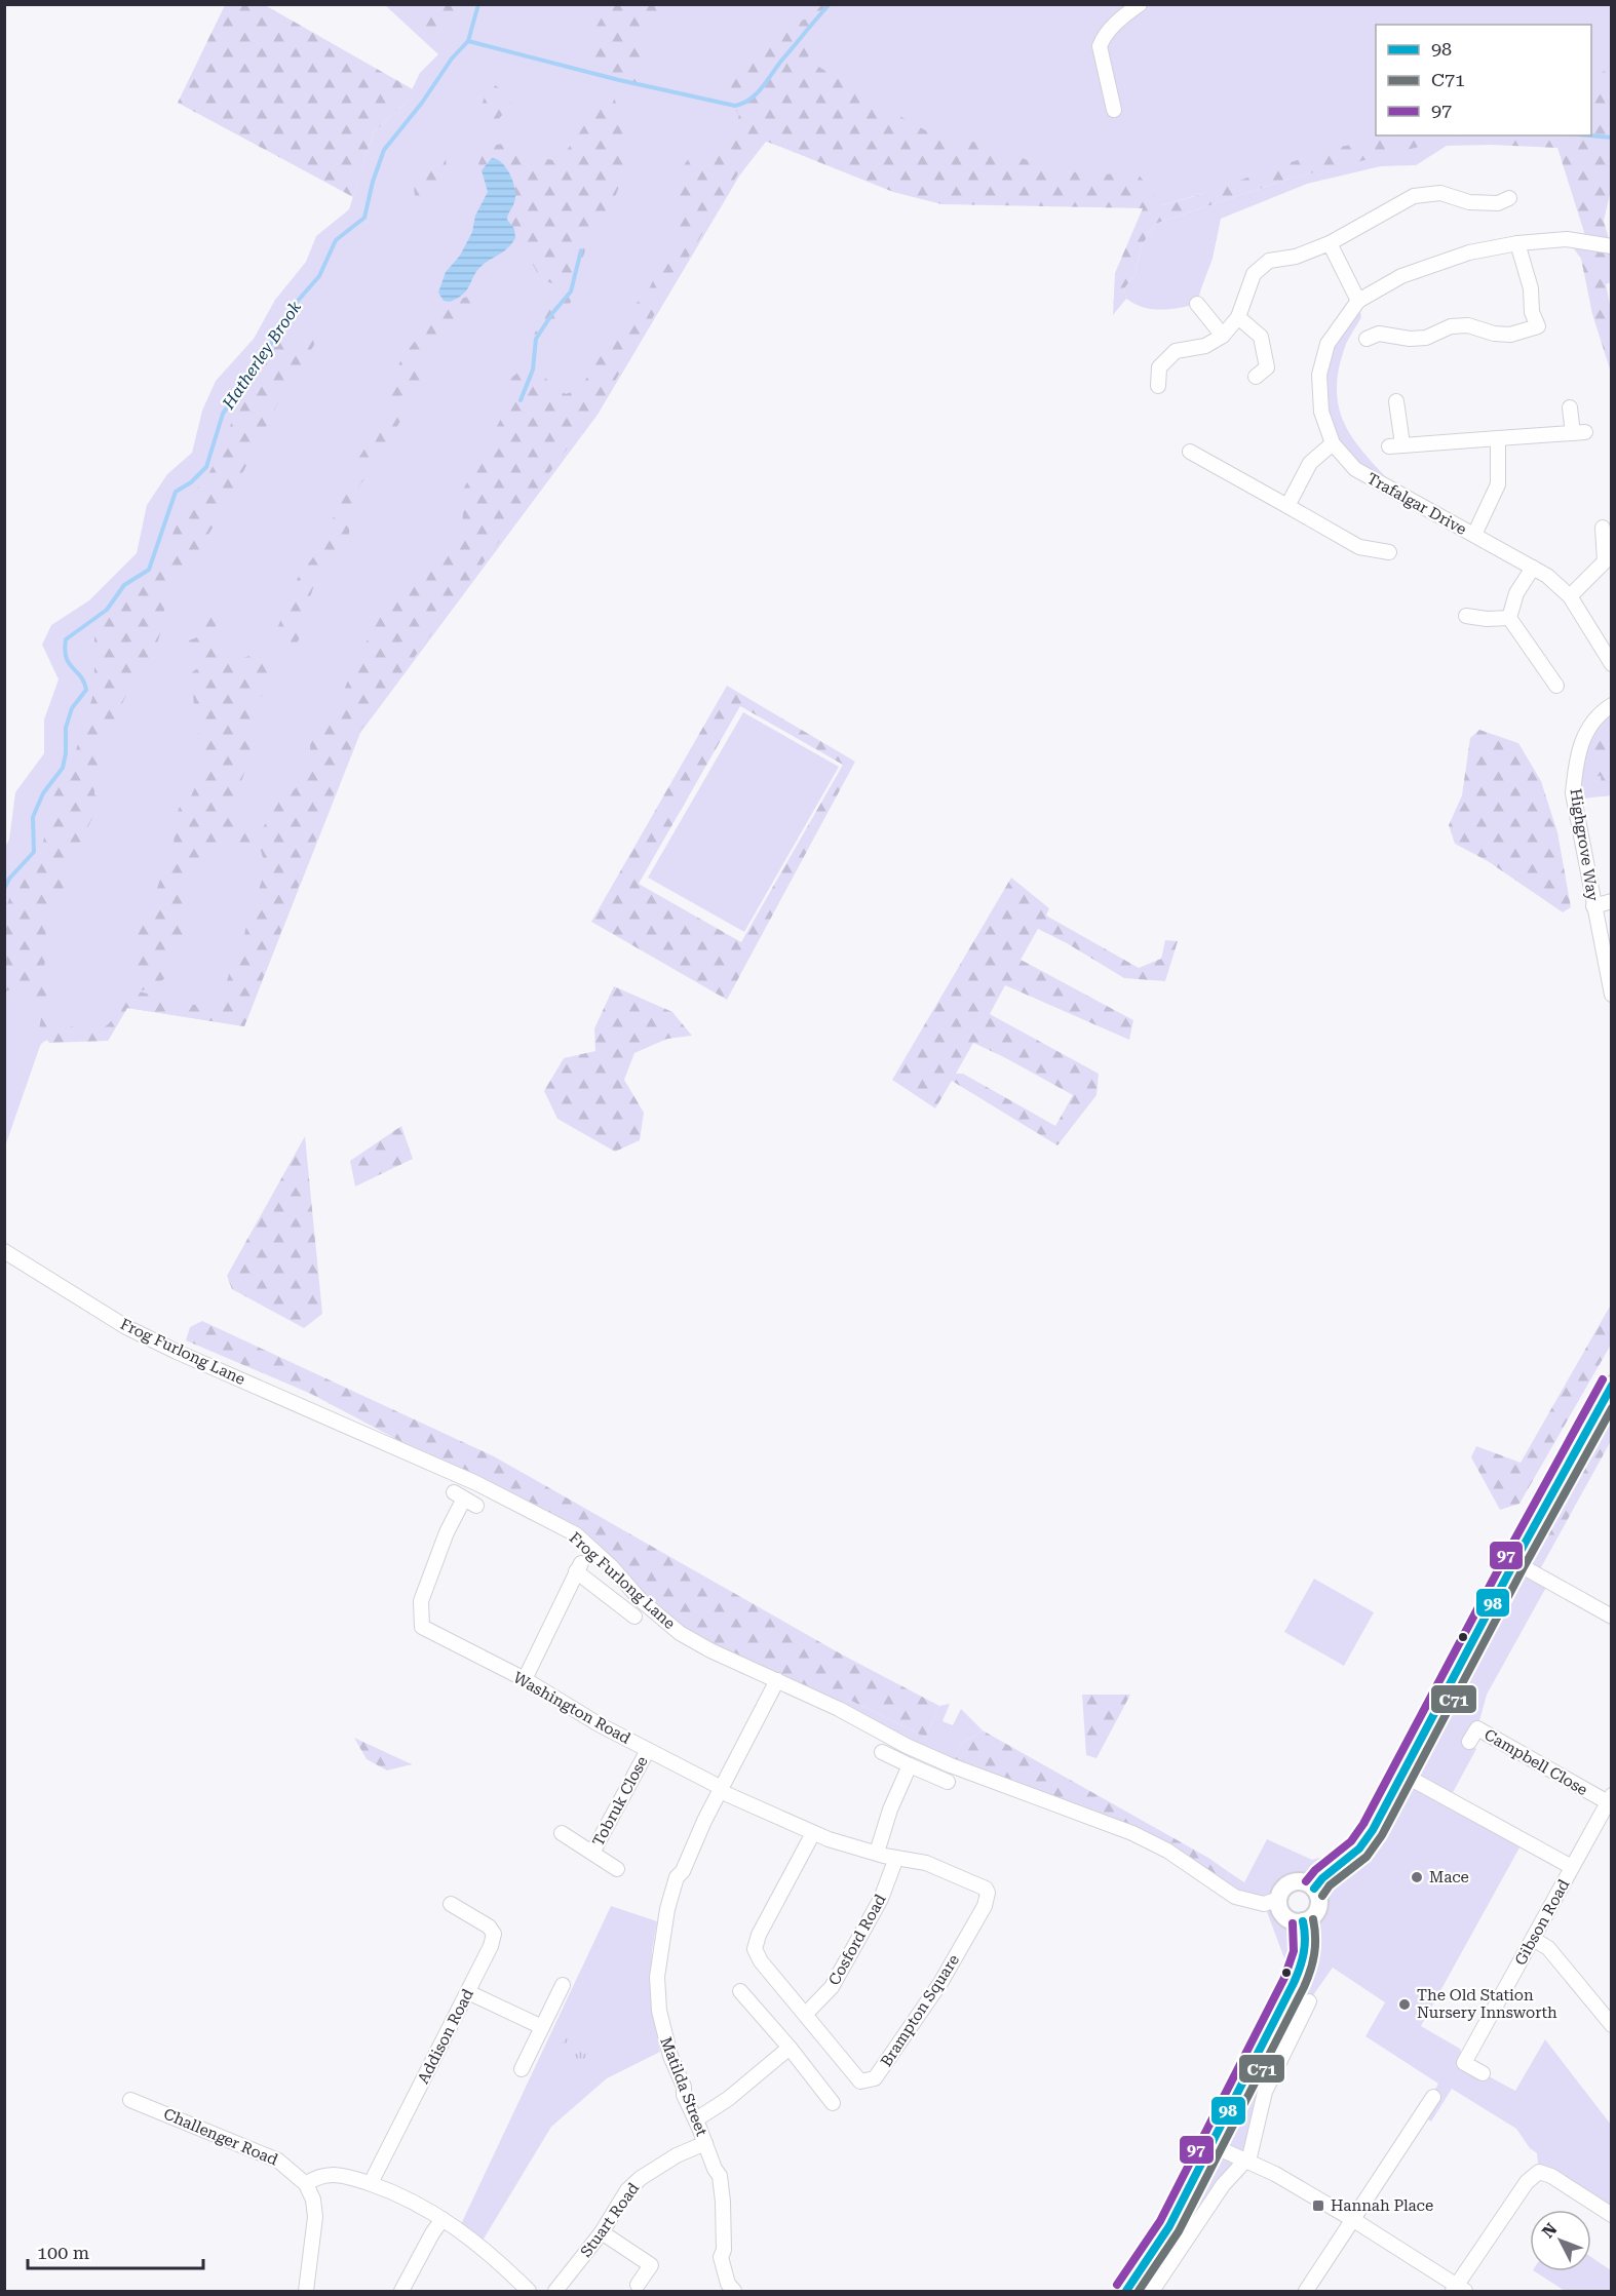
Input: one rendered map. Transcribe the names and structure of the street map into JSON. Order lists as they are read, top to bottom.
{
  "streets": {
    "street": [
      "Trafalgar Drive",
      "Highgrove Way",
      "Frog Furlong Lane",
      "Washington Road",
      "Campbell Close",
      "Tobruk Close",
      "Gibson Road",
      "Cosford Road",
      "Brampton Square",
      "Addison Road",
      "Matilda Street",
      "Challenger Road",
      "Stuart Road"
    ]
  },
  "crossings": [
    ["Frog Furlong Lane", "Matilda Street"],
    ["Washington Road", "Tobruk Close"],
    ["Washington Road", "Brampton Square"],
    ["Washington Road", "Matilda Street"],
    ["Campbell Close", "Gibson Road"],
    ["Cosford Road", "Brampton Square"],
    ["Brampton Square", "Matilda Street"],
    ["Matilda Street", "Stuart Road"]
  ],
  "water": ["Hatherley Brook"],
  "places": {
    "other": ["Mace", "The Old Station Nursery Innsworth"],
    "transit": ["Hannah Place"]
  },
  "lines": ["transit line 97", "transit line 98", "transit line C71"],
  "legend": ["98", "C71", "97"],
  "scale_bar": "100 m",
  "north": "top left"
}
